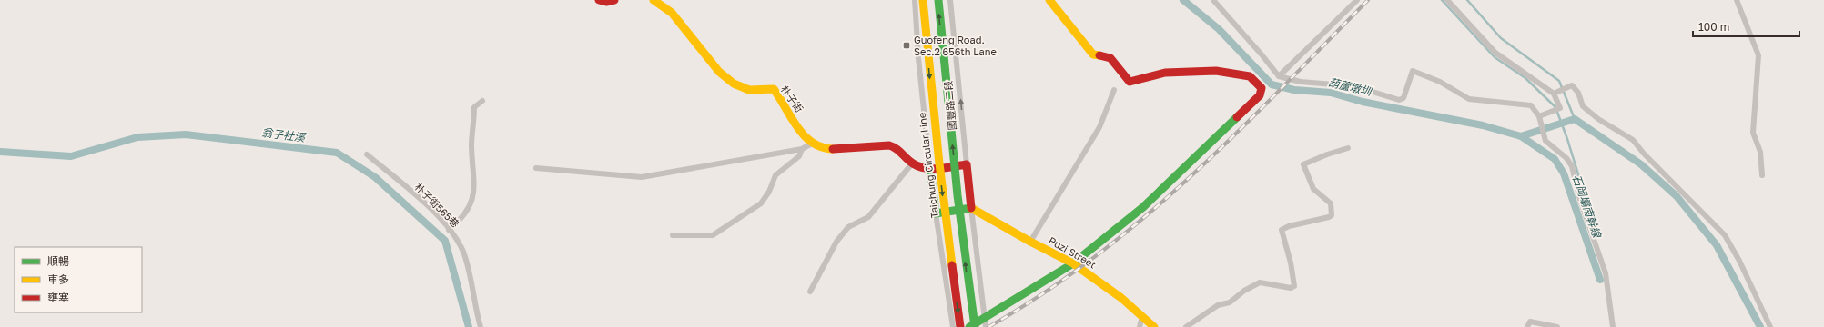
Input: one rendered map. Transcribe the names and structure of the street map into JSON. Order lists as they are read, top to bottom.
{
  "streets": {
    "main road": [
      "朴子街",
      "國豐路二段",
      "Taichung Circular Line",
      "Puzi Street"
    ],
    "street": ["朴子街565巷"]
  },
  "crossings": [
    ["國豐路二段", "Puzi Street"]
  ],
  "water": ["葫蘆墩圳", "翁子社溪", "石岡壩南幹線"],
  "places": {
    "transit": ["Guofeng Road. Sec.2 656th Lane"]
  },
  "legend": ["順暢", "車多", "壅塞"],
  "scale_bar": "100 m"
}
